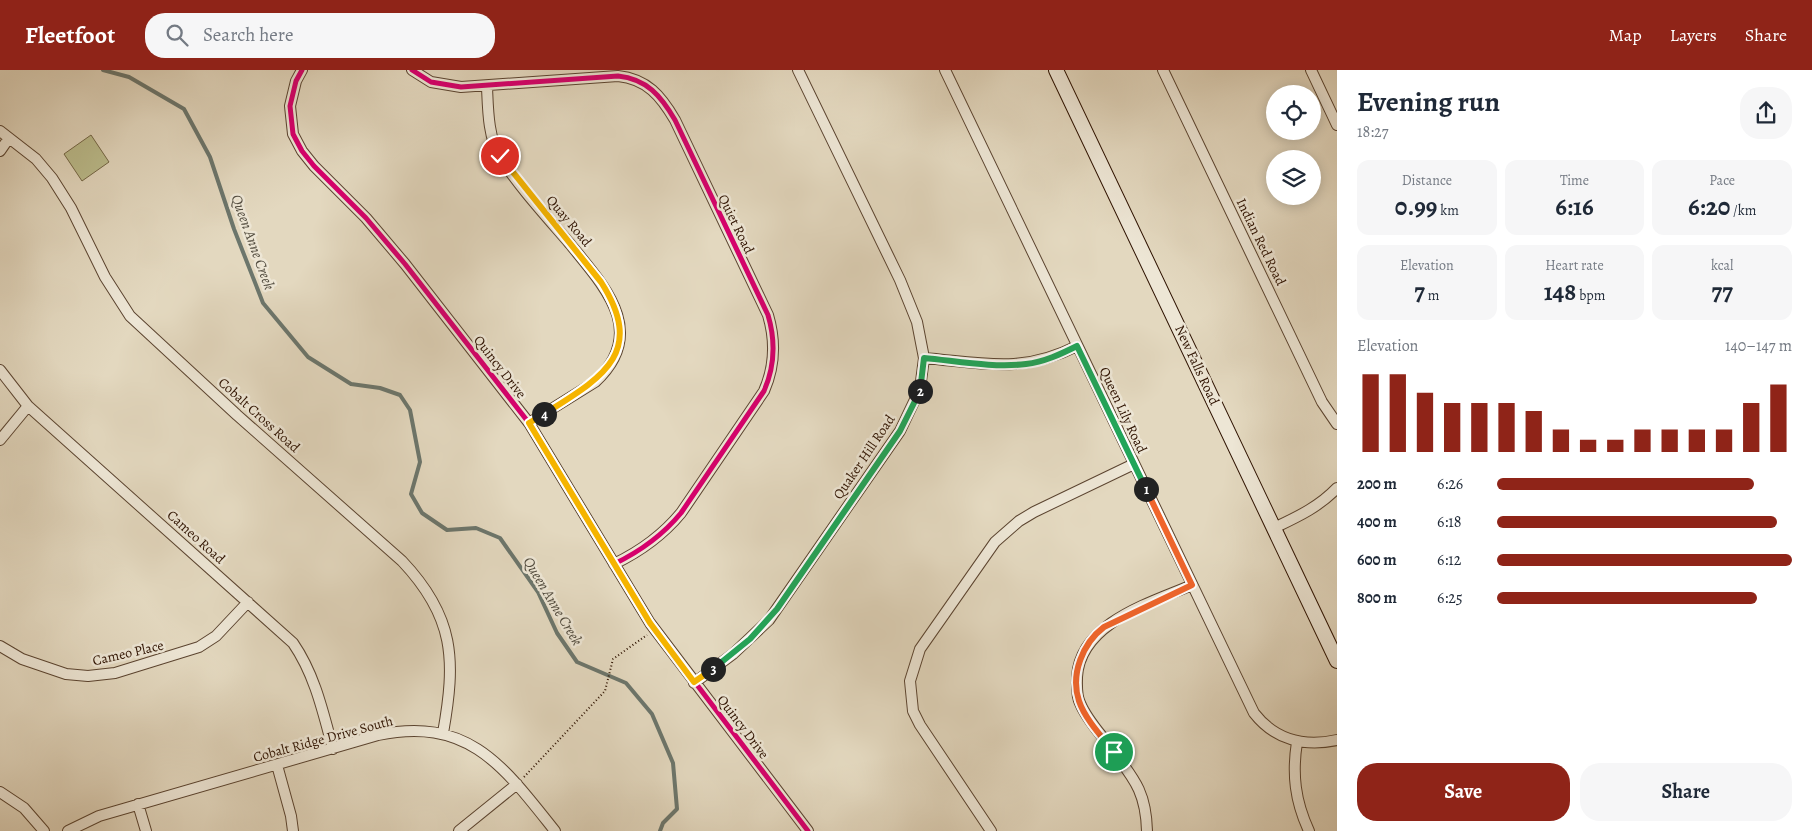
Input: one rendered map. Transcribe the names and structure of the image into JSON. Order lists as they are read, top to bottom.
{
  "streets": {
    "main road": ["New Falls Road"],
    "street": [
      "Quay Road",
      "Quiet Road",
      "Indian Red Road",
      "Quincy Drive",
      "Queen Lily Road",
      "Cobalt Cross Road",
      "Quaker Hill Road",
      "Cameo Road",
      "Cameo Place",
      "Cobalt Ridge Drive South"
    ]
  },
  "crossings": [
    ["Quay Road", "Quiet Road"],
    ["Quay Road", "Quincy Drive"],
    ["Quiet Road", "Quincy Drive"],
    ["Quincy Drive", "Quaker Hill Road"],
    ["Cobalt Cross Road", "Cobalt Ridge Drive South"],
    ["Cameo Road", "Cameo Place"],
    ["Cameo Road", "Cobalt Ridge Drive South"]
  ],
  "water": ["Queen Anne Creek"],
  "page": {
    "header": "Fleetfoot",
    "search": "Search here",
    "nav": ["Map", "Layers", "Share"],
    "heading": ["Evening run", "18:27"],
    "stats": [
      ["Distance", "0.99 km"],
      ["Time", "6:16"],
      ["Pace", "6:20 /km"],
      ["Elevation", "7 m"],
      ["Heart rate", "148 bpm"],
      ["kcal", "77"]
    ],
    "chart": ["Elevation", "140–147 m"],
    "pins": [
      "2",
      "4",
      "1",
      "3"
    ],
    "list": [
      {
        "name": "200 m",
        "note": "6:26"
      },
      {
        "name": "400 m",
        "note": "6:18"
      },
      {
        "name": "600 m",
        "note": "6:12"
      },
      {
        "name": "800 m",
        "note": "6:25"
      }
    ],
    "buttons": ["Save", "Share"]
  }
}
